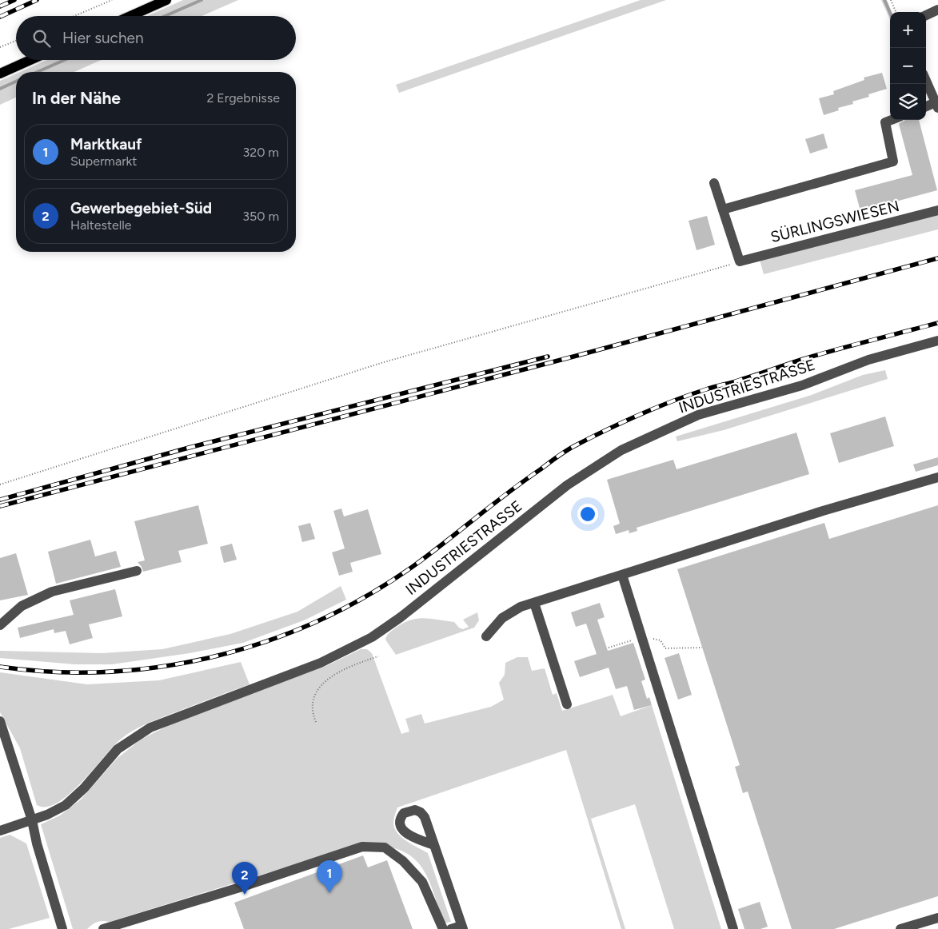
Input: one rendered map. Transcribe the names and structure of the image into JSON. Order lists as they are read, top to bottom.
{
  "streets": {
    "street": ["SÜRLINGSWIESEN", "INDUSTRIESTRASSE"]
  },
  "page": {
    "map_buttons": ["+", "−"],
    "search": "Hier suchen",
    "heading": ["In der Nähe", "2 Ergebnisse"],
    "list": [
      {
        "mark": "1",
        "name": "Marktkauf",
        "note": "Supermarkt",
        "value": "320 m"
      },
      {
        "mark": "2",
        "name": "Gewerbegebiet-Süd",
        "note": "Haltestelle",
        "value": "350 m"
      }
    ],
    "pins": ["1", "2"]
  }
}
